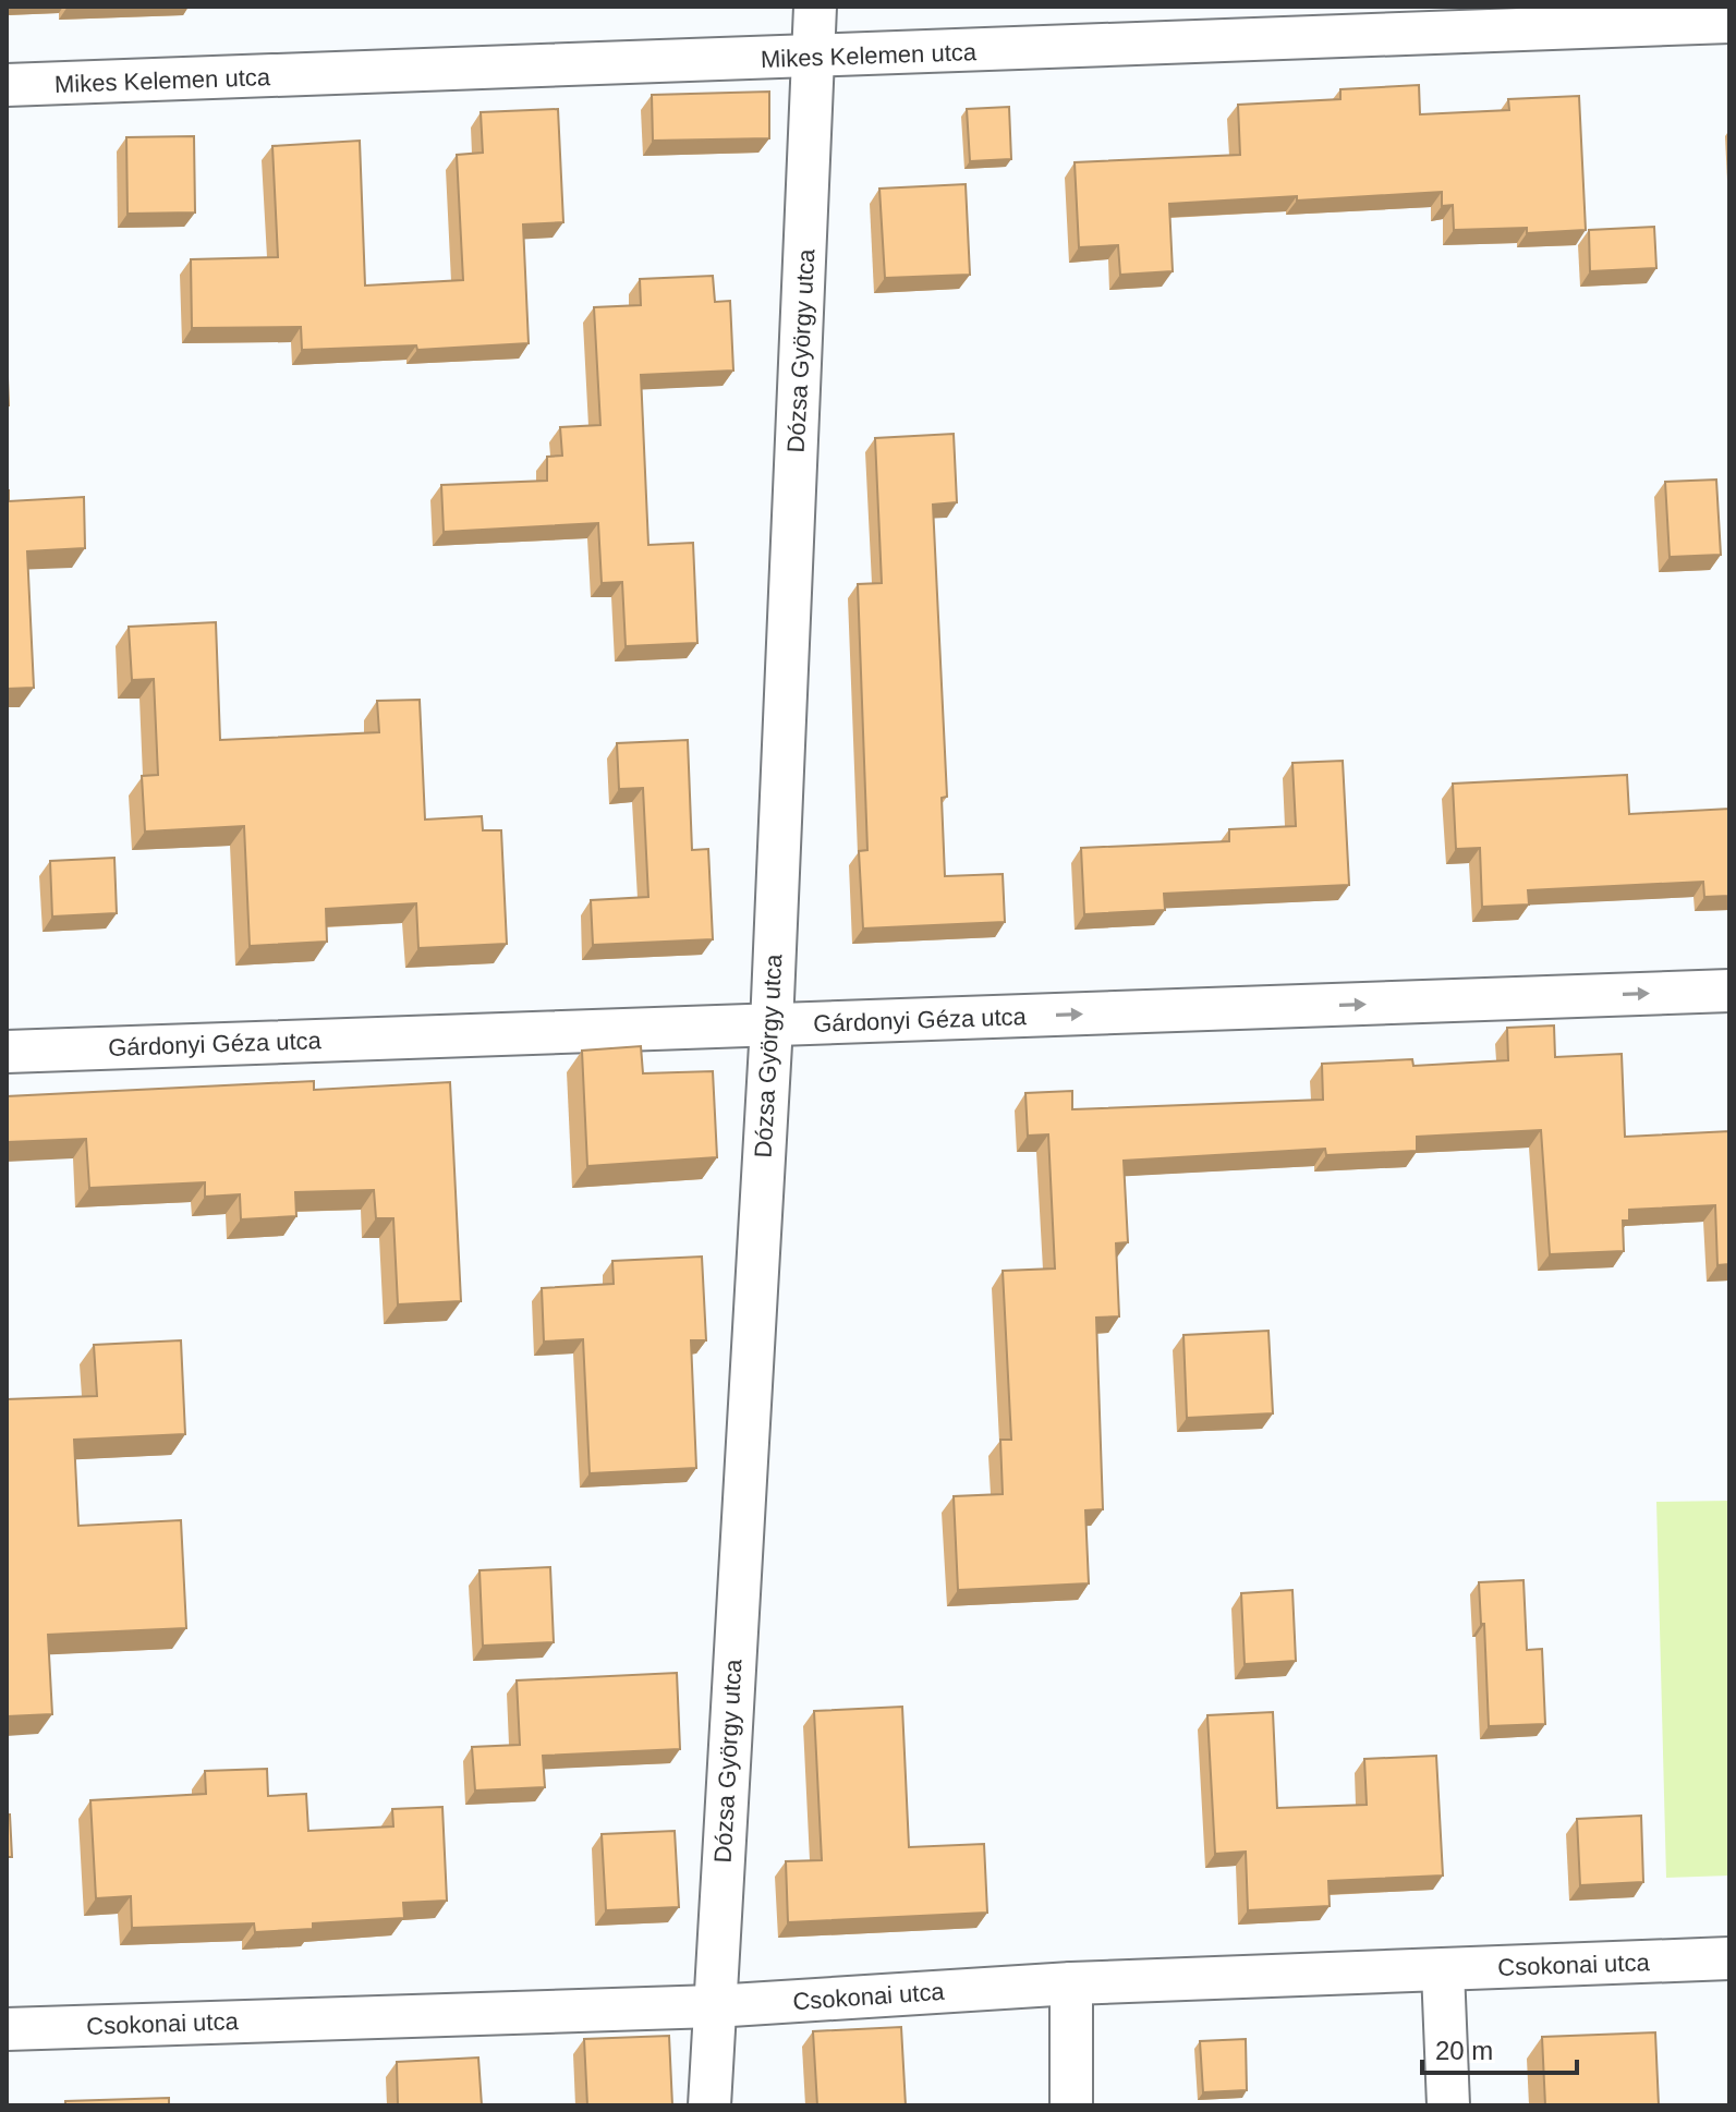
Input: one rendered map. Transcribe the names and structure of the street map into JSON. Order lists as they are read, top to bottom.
{
  "streets": {
    "street": [
      "Mikes Kelemen utca",
      "Dózsa György utca",
      "Gárdonyi Géza utca",
      "Csokonai utca"
    ]
  },
  "crossings": [
    ["Mikes Kelemen utca", "Dózsa György utca"],
    ["Dózsa György utca", "Gárdonyi Géza utca"],
    ["Dózsa György utca", "Csokonai utca"]
  ],
  "one_way": ["Gárdonyi Géza utca"],
  "scale_bar": "20 m"
}
